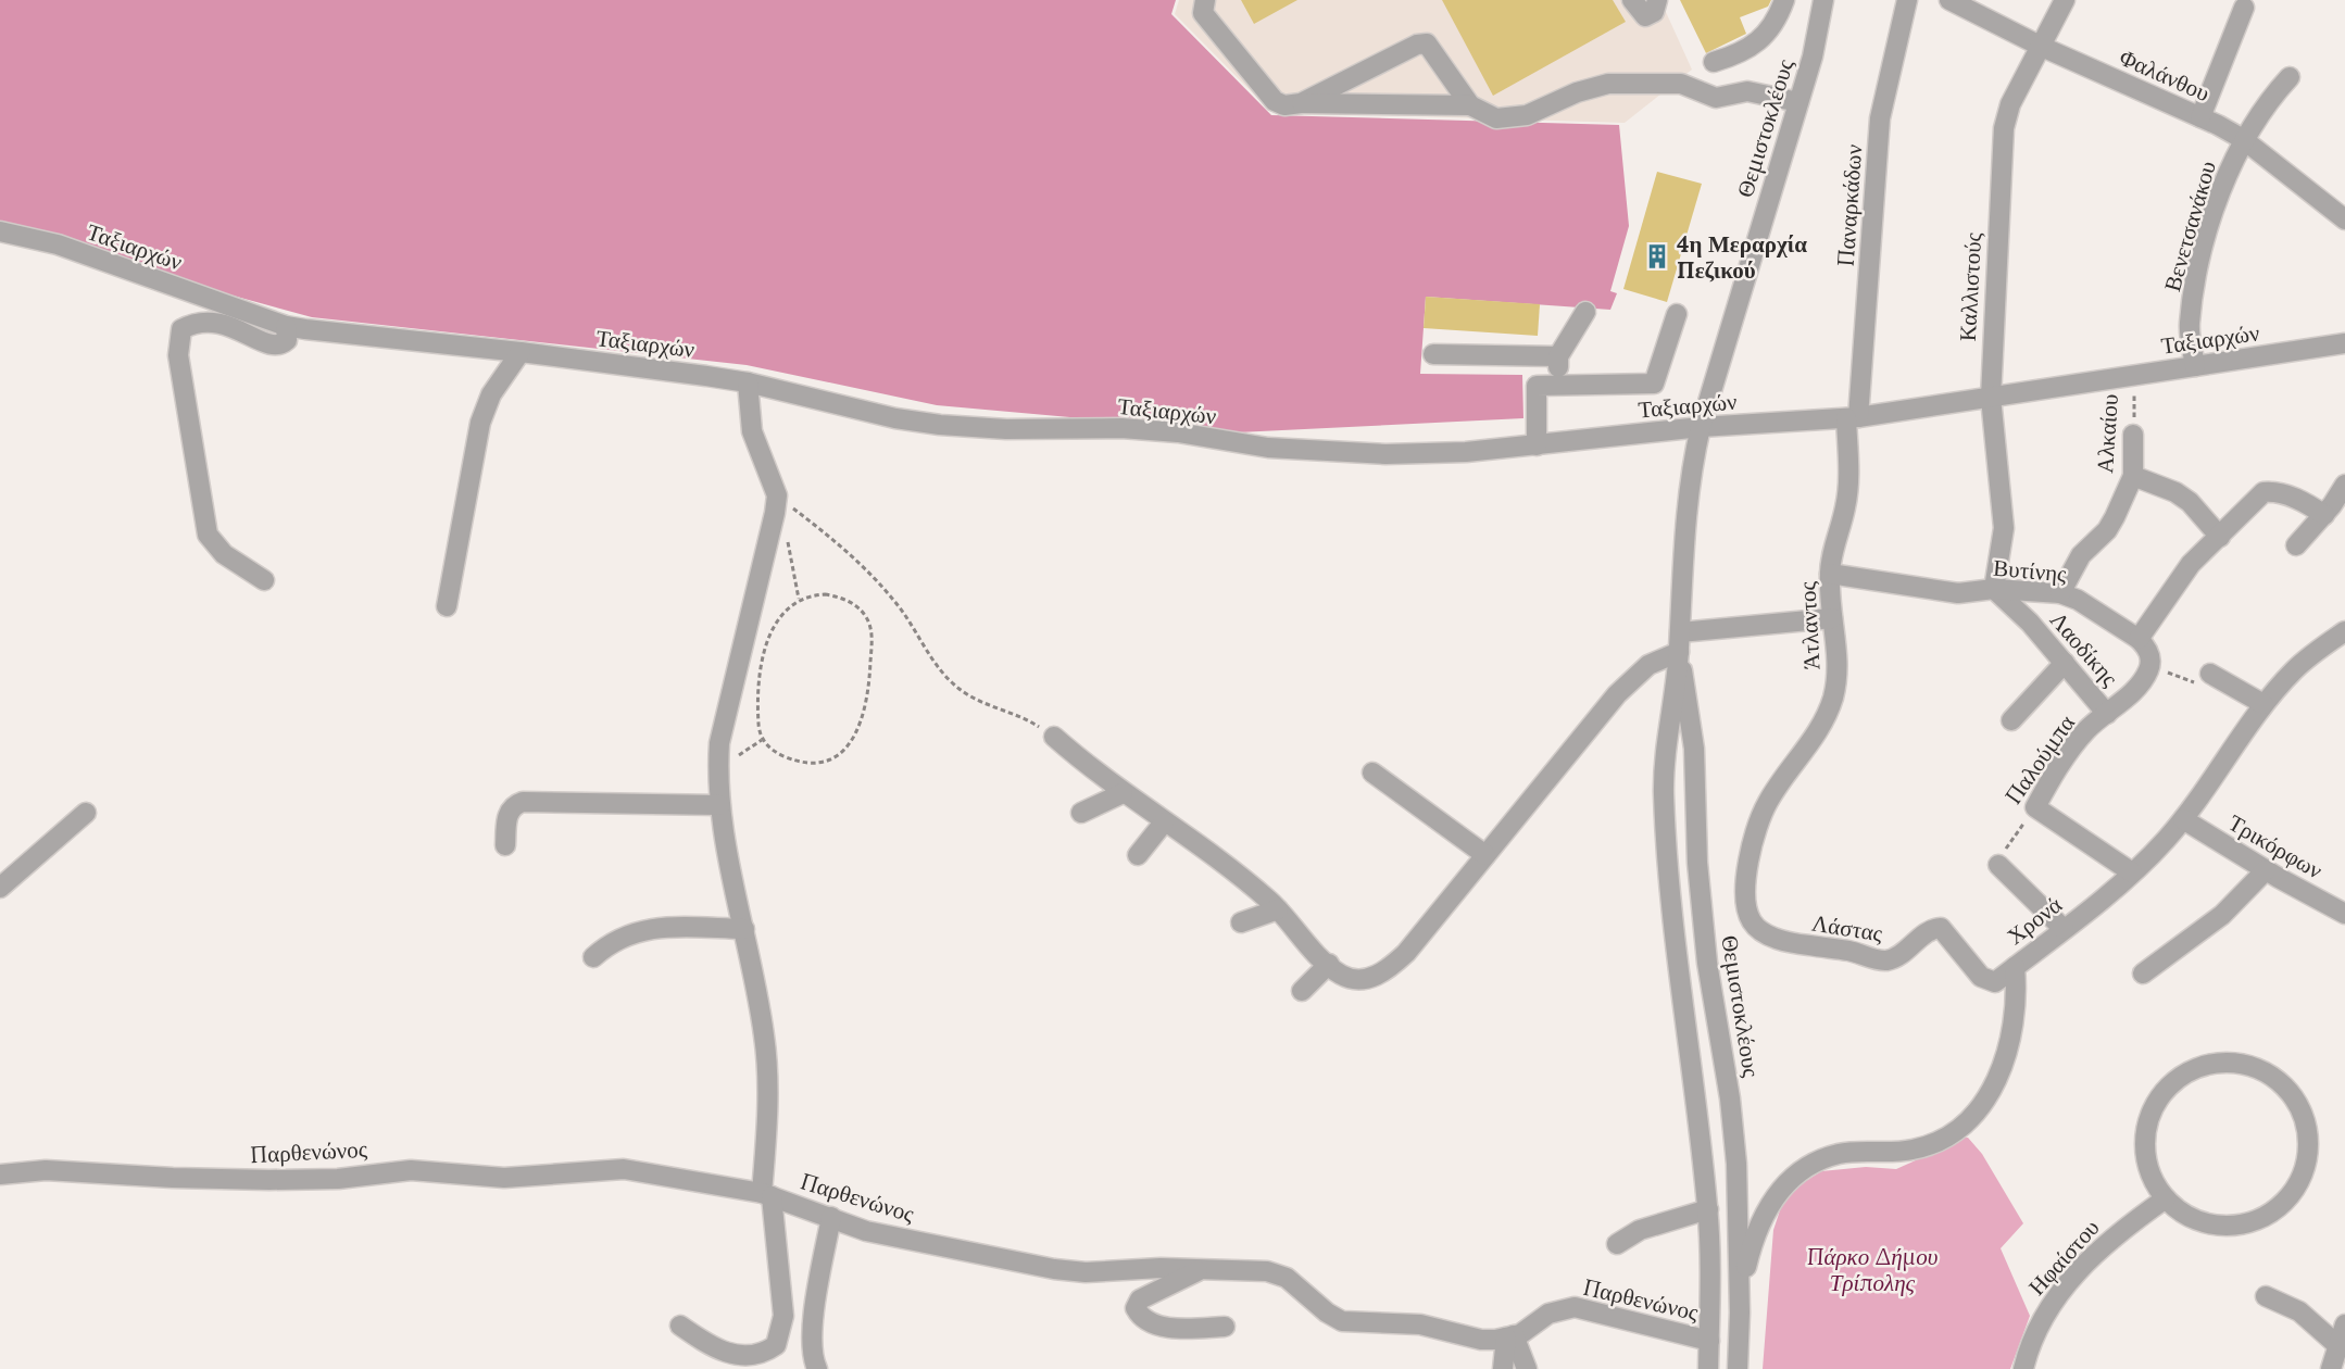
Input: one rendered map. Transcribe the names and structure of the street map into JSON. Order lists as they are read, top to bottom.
{
  "streets": {
    "street": [
      "Φαλάνθου",
      "Θεμιστοκλέους",
      "Παναρκάδων",
      "Βενετσανάκου",
      "Ταξιαρχών",
      "Καλλιστούς",
      "Αλκαίου",
      "Βυτίνης",
      "Άτλαντος",
      "Λαοδίκης",
      "Παλούμπα",
      "Τρικόρφων",
      "Χρονά",
      "Λάστας",
      "Παρθενώνος",
      "Ηφαίστου"
    ]
  },
  "crossings": [
    ["Φαλάνθου", "Βενετσανάκου"],
    ["Φαλάνθου", "Καλλιστούς"],
    ["Θεμιστοκλέους", "Ταξιαρχών"],
    ["Θεμιστοκλέους", "Χρονά"],
    ["Θεμιστοκλέους", "Παρθενώνος"],
    ["Παναρκάδων", "Ταξιαρχών"],
    ["Παναρκάδων", "Άτλαντος"],
    ["Βενετσανάκου", "Ταξιαρχών"],
    ["Ταξιαρχών", "Καλλιστούς"],
    ["Ταξιαρχών", "Αλκαίου"],
    ["Ταξιαρχών", "Άτλαντος"],
    ["Καλλιστούς", "Βυτίνης"],
    ["Καλλιστούς", "Λαοδίκης"],
    ["Αλκαίου", "Βυτίνης"],
    ["Βυτίνης", "Άτλαντος"],
    ["Βυτίνης", "Λαοδίκης"],
    ["Βυτίνης", "Παλούμπα"],
    ["Άτλαντος", "Λάστας"],
    ["Λαοδίκης", "Παλούμπα"],
    ["Τρικόρφων", "Χρονά"],
    ["Χρονά", "Λάστας"]
  ],
  "parks": ["Πάρκο Δήμου Τρίπολης"],
  "places": {
    "building": ["4η Μεραρχία Πεζικού"]
  }
}
